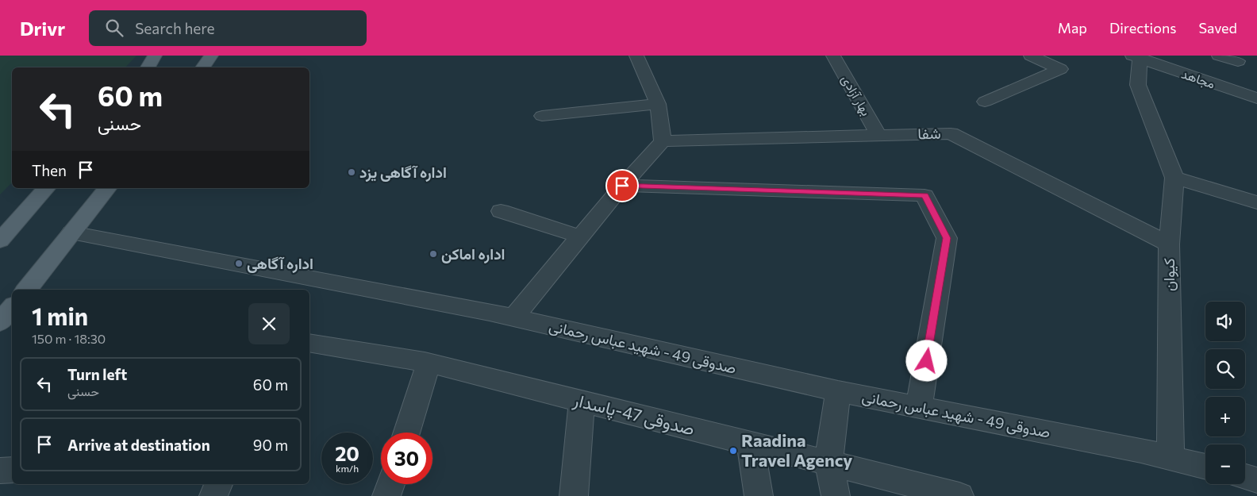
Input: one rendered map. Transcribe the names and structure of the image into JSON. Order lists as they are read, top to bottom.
{
  "streets": {
    "street": [
      "مجاهد",
      "بهار آزادی",
      "شفا",
      "کیوان",
      "صدوقی 49 - شهید عباس رحمانی",
      "صدوقی 47-پاسدار"
    ]
  },
  "crossings": [
    ["بهار آزادی", "شفا"],
    ["شفا", "کیوان"],
    ["کیوان", "صدوقی 49 - شهید عباس رحمانی"]
  ],
  "places": [
    "اداره آگاهی یزد",
    "اداره اماکن",
    "اداره آگاهی",
    "Raadina Travel Agency"
  ],
  "page": {
    "header": "Drivr",
    "search": "Search here",
    "nav": ["Map", "Directions", "Saved"],
    "turn": ["60 m", "حسنی"],
    "then": "Then",
    "heading": ["1 min", "150 m · 18:30"],
    "map_buttons": ["+", "−"],
    "list": [
      {
        "name": "Turn left",
        "note": "حسنی",
        "value": "60 m"
      },
      {
        "name": "Arrive at destination",
        "value": "90 m"
      }
    ],
    "speed": "20 km/h",
    "limit": "30"
  }
}
